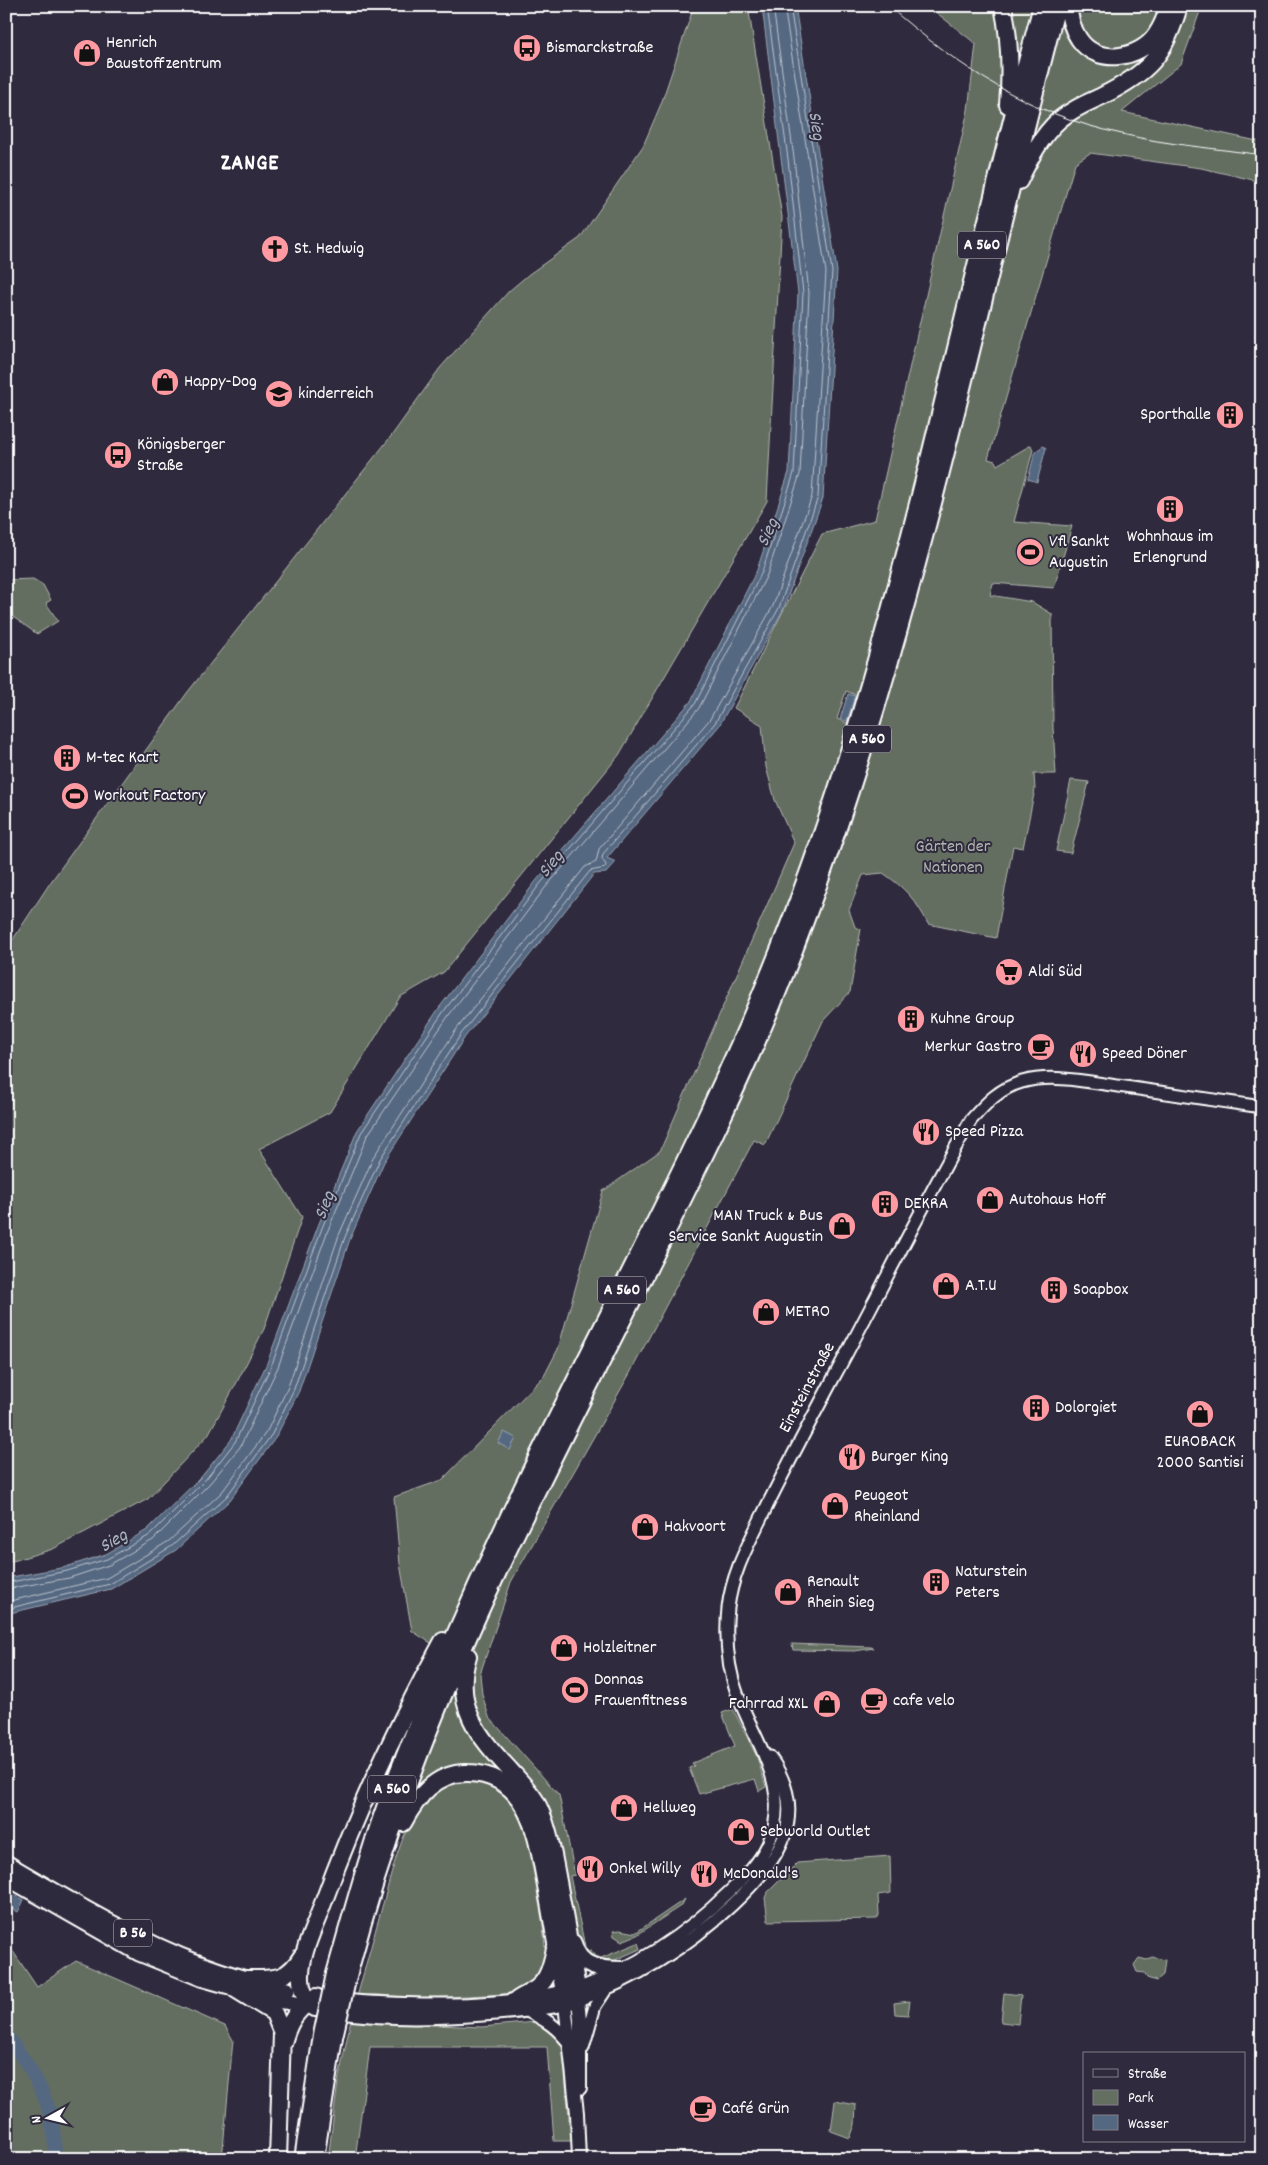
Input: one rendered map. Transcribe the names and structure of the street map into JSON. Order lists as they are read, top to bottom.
{
  "streets": {
    "highway": ["A 560", "B 56"],
    "street": ["Einsteinstraße"]
  },
  "crossings": [
    ["Einsteinstraße", "B 56"]
  ],
  "districts": ["ZANGE"],
  "water": ["Sieg"],
  "parks": ["Gärten der Nationen"],
  "places": {
    "bus stop": ["Bismarckstraße", "Königsberger Straße"],
    "shop": [
      "Henrich Baustoffzentrum",
      "Happy-Dog",
      "Autohaus Hoff",
      "MAN Truck & Bus Service Sankt Augustin",
      "A.T.U",
      "METRO",
      "EUROBACK 2000 Santisi",
      "Peugeot Rheinland",
      "Hakvoort",
      "Renault Rhein Sieg",
      "Holzleitner",
      "Fahrrad XXL",
      "Hellweg",
      "Sebworld Outlet"
    ],
    "church": ["St. Hedwig"],
    "school or university": ["kinderreich"],
    "building": [
      "Sporthalle",
      "Wohnhaus im Erlengrund",
      "M-tec Kart",
      "Kuhne Group",
      "DEKRA",
      "Soapbox",
      "Dolorgiet",
      "Naturstein Peters"
    ],
    "sports": ["Vfl Sankt Augustin", "Workout Factory", "Donnas Frauenfitness"],
    "supermarket": ["Aldi Süd"],
    "cafe": ["Merkur Gastro", "cafe velo", "Café Grün"],
    "restaurant": [
      "Speed Döner",
      "Speed Pizza",
      "Burger King",
      "Onkel Willy",
      "McDonald's"
    ]
  },
  "legend": ["Straße", "Park", "Wasser"],
  "north": "left"
}
